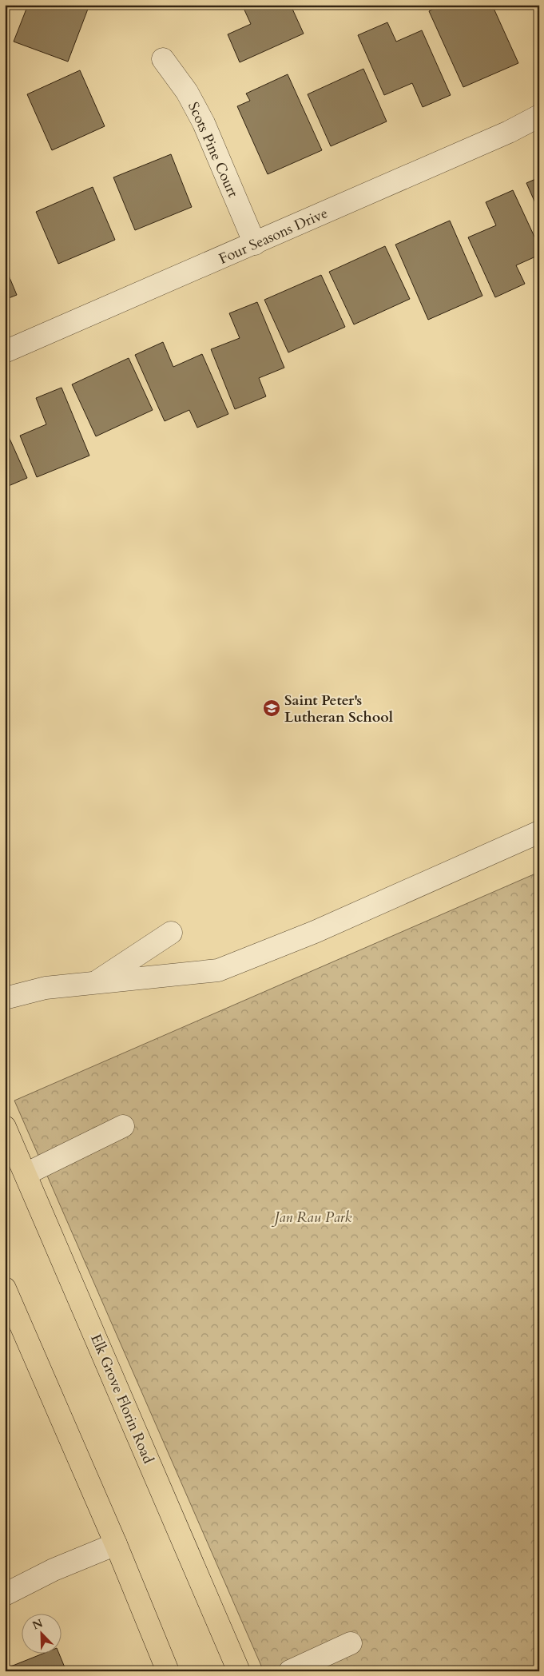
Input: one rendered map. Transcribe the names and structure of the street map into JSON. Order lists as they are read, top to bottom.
{
  "streets": {
    "main road": ["Elk Grove Florin Road"],
    "street": ["Scots Pine Court", "Four Seasons Drive"]
  },
  "crossings": [
    ["Scots Pine Court", "Four Seasons Drive"]
  ],
  "parks": ["Jan Rau Park"],
  "places": {
    "school or university": ["Saint Peter's Lutheran School"]
  },
  "north": "top left"
}
